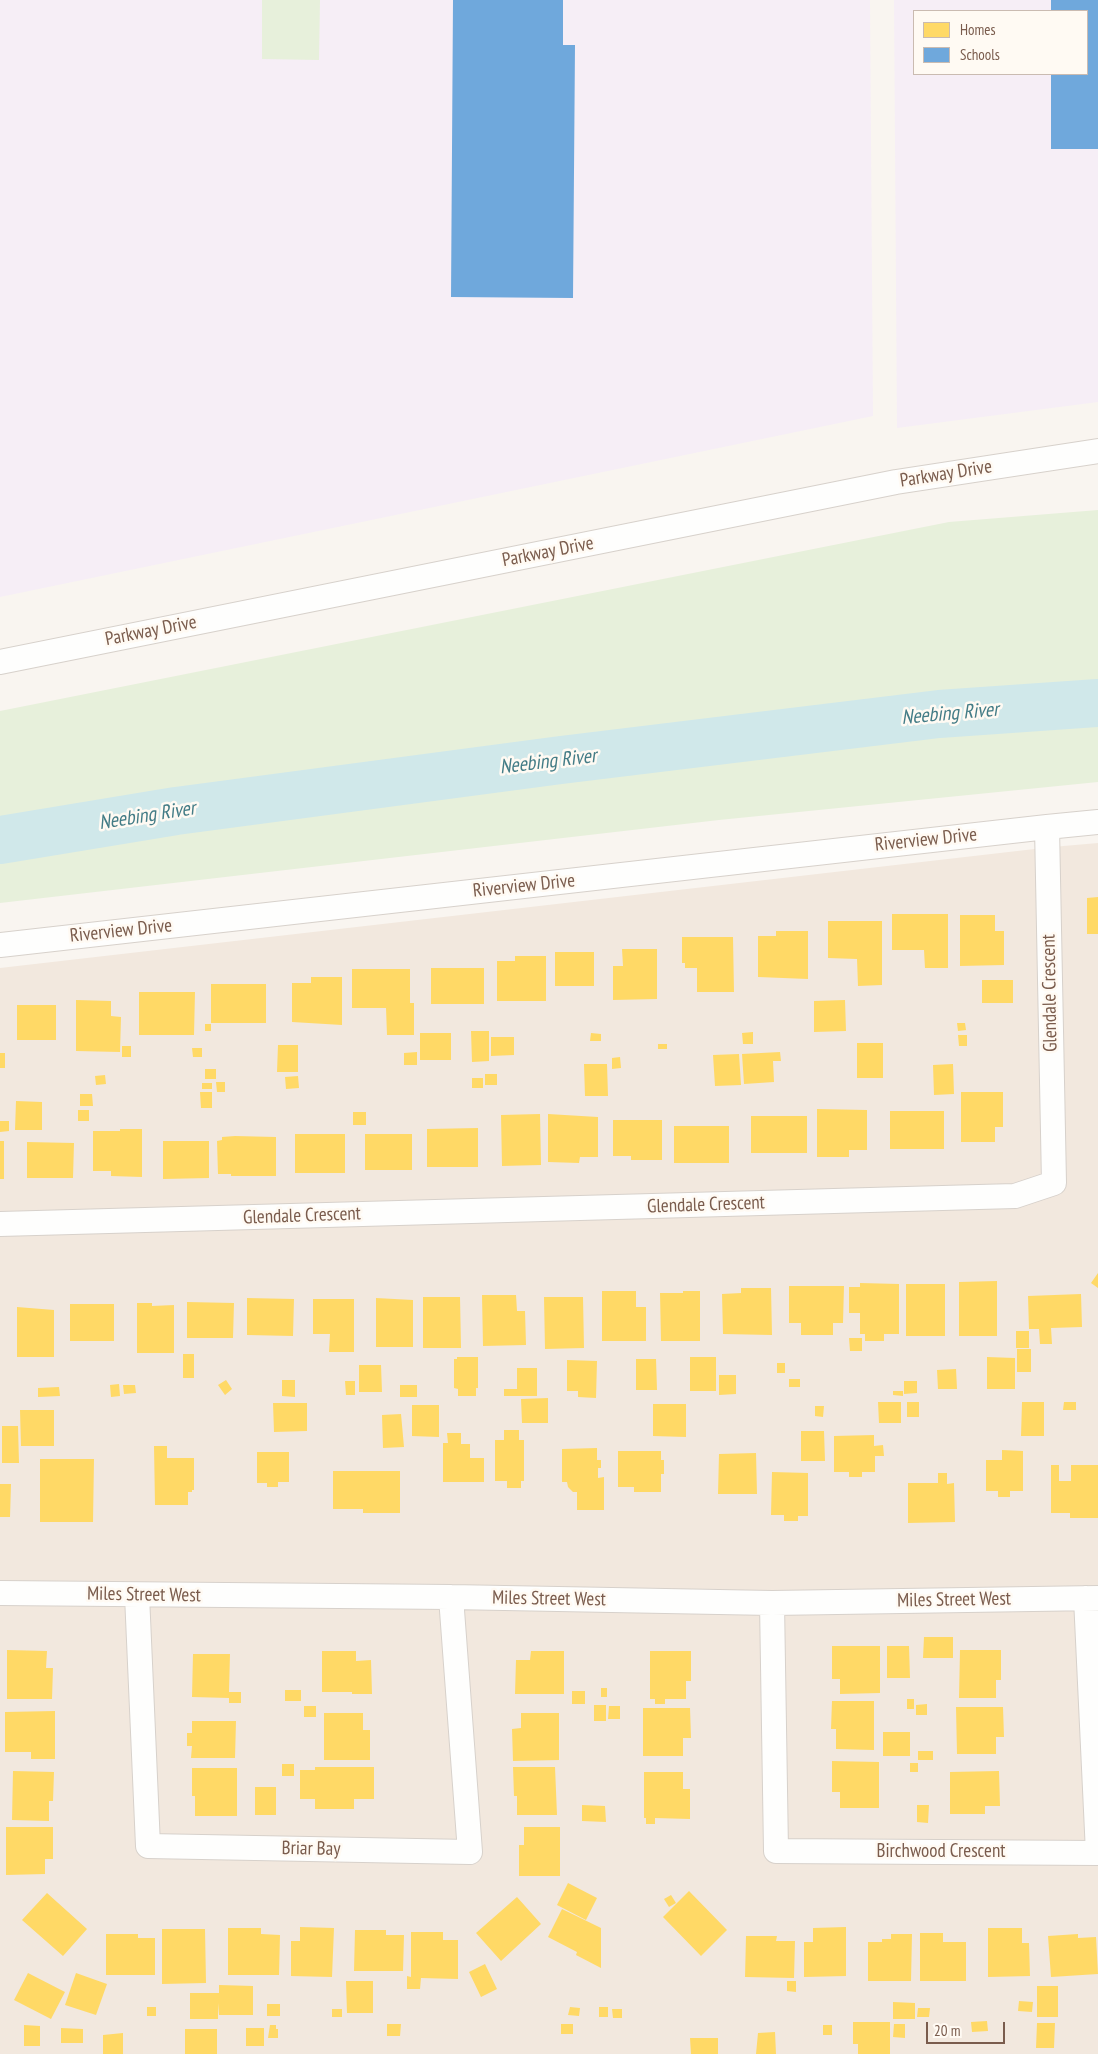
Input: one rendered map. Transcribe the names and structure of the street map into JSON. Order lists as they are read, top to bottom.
{
  "streets": {
    "street": [
      "Parkway Drive",
      "Riverview Drive",
      "Glendale Crescent",
      "Miles Street West",
      "Briar Bay",
      "Birchwood Crescent"
    ]
  },
  "crossings": [
    ["Riverview Drive", "Glendale Crescent"],
    ["Miles Street West", "Briar Bay"],
    ["Miles Street West", "Birchwood Crescent"]
  ],
  "water": ["Neebing River"],
  "legend": ["Homes", "Schools"],
  "scale_bar": "20 m"
}
